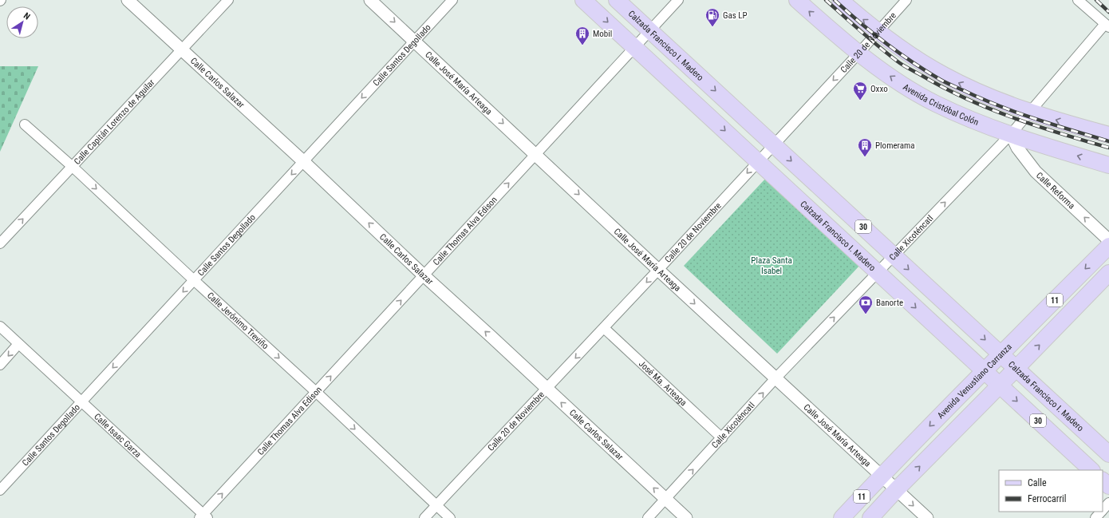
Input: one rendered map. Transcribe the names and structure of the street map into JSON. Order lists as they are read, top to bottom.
{
  "streets": {
    "main road": [
      "Calzada Francisco I. Madero",
      "Avenida Cristóbal Colón",
      "30",
      "11",
      "Avenida Venustiano Carranza"
    ],
    "street": [
      "Calle 20 de Noviembre",
      "Calle Santos Degollado",
      "Calle Carlos Salazar",
      "Calle José María Arteaga",
      "Calle Capitán Lorenzo de Aguilar",
      "Calle Reforma",
      "Calle Thomas Alva Edison",
      "Calle Xicoténcatl",
      "Calle Jerónimo Treviño",
      "José Ma. Arteaga",
      "Calle Isaac Garza"
    ]
  },
  "crossings": [
    ["Calle 20 de Noviembre", "Calzada Francisco I. Madero"],
    ["Calle 20 de Noviembre", "Calle Carlos Salazar"],
    ["Calle 20 de Noviembre", "Calle José María Arteaga"],
    ["Calle 20 de Noviembre", "Avenida Cristóbal Colón"],
    ["Calle 20 de Noviembre", "Calle Jerónimo Treviño"],
    ["Calle 20 de Noviembre", "José Ma. Arteaga"],
    ["Calzada Francisco I. Madero", "Calle Thomas Alva Edison"],
    ["Calzada Francisco I. Madero", "Calle Xicoténcatl"],
    ["Calzada Francisco I. Madero", "11"],
    ["Calzada Francisco I. Madero", "Avenida Venustiano Carranza"],
    ["Calle Santos Degollado", "Calle Carlos Salazar"],
    ["Calle Santos Degollado", "Calle José María Arteaga"],
    ["Calle Santos Degollado", "Calle Jerónimo Treviño"],
    ["Calle Santos Degollado", "Calle Isaac Garza"],
    ["Calle Carlos Salazar", "Calle Capitán Lorenzo de Aguilar"],
    ["Calle Carlos Salazar", "Calle Thomas Alva Edison"],
    ["Calle Carlos Salazar", "Calle Xicoténcatl"],
    ["Calle José María Arteaga", "Calle Thomas Alva Edison"],
    ["Calle José María Arteaga", "Calle Xicoténcatl"],
    ["Calle José María Arteaga", "11"],
    ["Calle José María Arteaga", "Avenida Venustiano Carranza"],
    ["Avenida Cristóbal Colón", "Calle Reforma"],
    ["Avenida Cristóbal Colón", "Calle Xicoténcatl"],
    ["Calle Capitán Lorenzo de Aguilar", "Calle Jerónimo Treviño"],
    ["Calle Reforma", "Calle Xicoténcatl"],
    ["Calle Thomas Alva Edison", "Calle Jerónimo Treviño"],
    ["Calle Thomas Alva Edison", "Calle Isaac Garza"],
    ["Calle Xicoténcatl", "José Ma. Arteaga"]
  ],
  "one_way": [
    "Calle 20 de Noviembre",
    "Calle Santos Degollado",
    "Calle Carlos Salazar",
    "Calle José María Arteaga",
    "Calle Reforma",
    "Calle Thomas Alva Edison",
    "Calle Xicoténcatl",
    "Calle Jerónimo Treviño"
  ],
  "parks": ["Plaza Santa Isabel"],
  "places": {
    "fuel station": ["Gas LP"],
    "building": ["Mobil", "Plomerama"],
    "supermarket": ["Oxxo"],
    "bank": ["Banorte"]
  },
  "legend": ["Calle", "Ferrocarril"],
  "north": "top right"
}
